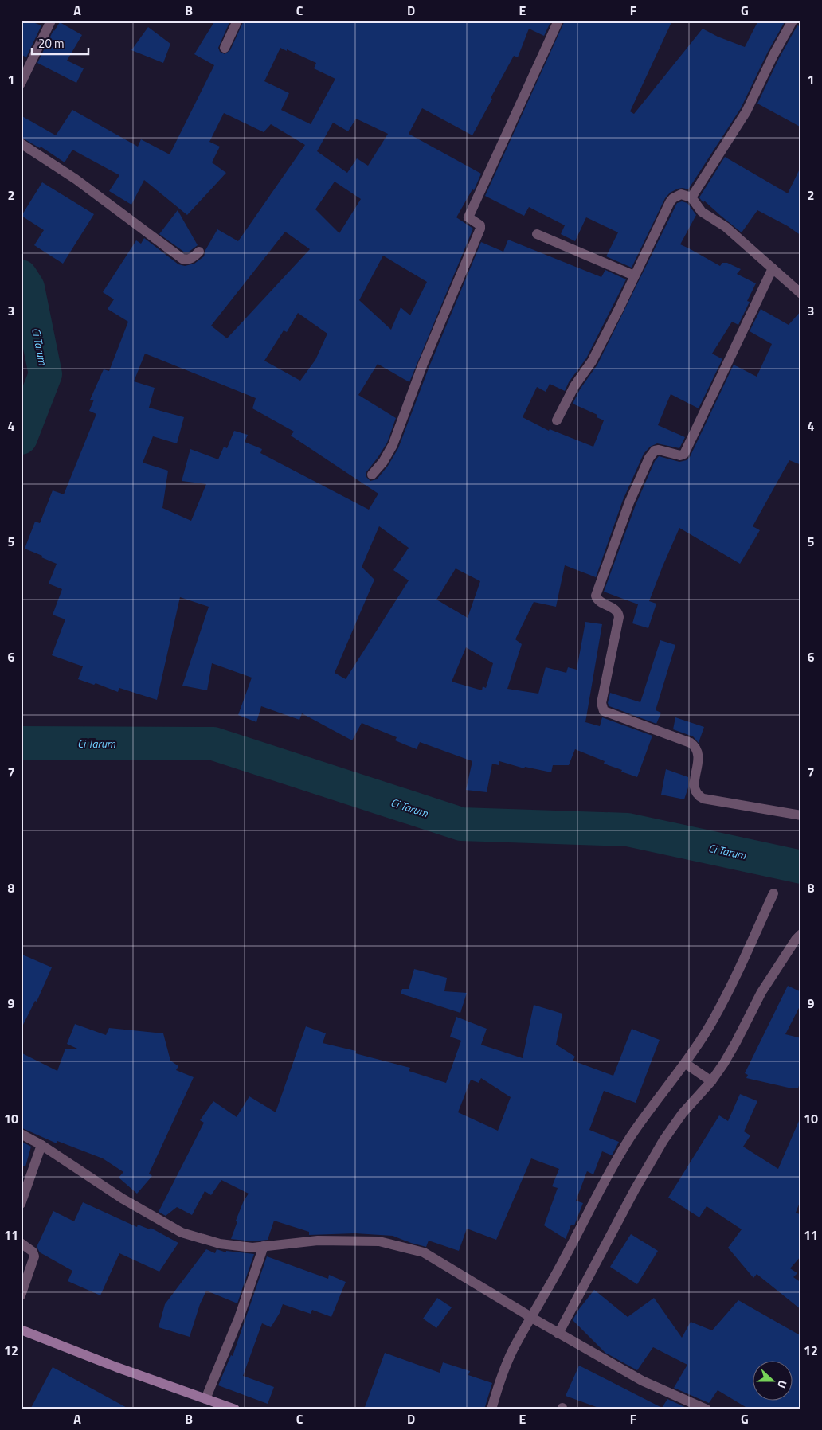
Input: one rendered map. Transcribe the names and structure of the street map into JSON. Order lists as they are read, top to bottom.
{
  "water": ["Ci Tarum"],
  "scale_bar": "20 m",
  "north": "right",
  "grid": {
    "columns": [
      "A",
      "B",
      "C",
      "D",
      "E",
      "F",
      "G"
    ],
    "rows": [
      "1",
      "2",
      "3",
      "4",
      "5",
      "6",
      "7",
      "8",
      "9",
      "10",
      "11",
      "12"
    ]
  }
}
